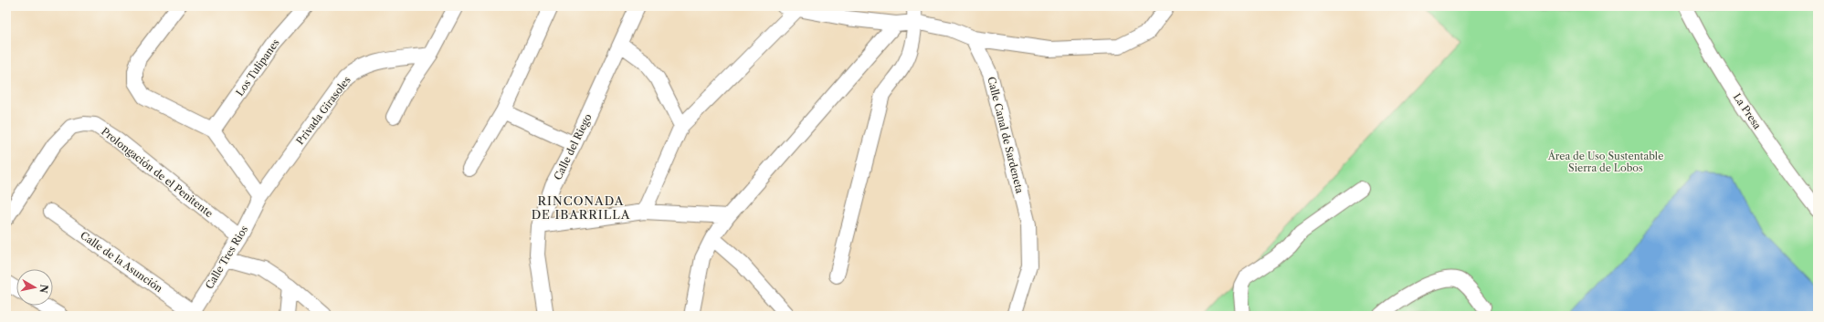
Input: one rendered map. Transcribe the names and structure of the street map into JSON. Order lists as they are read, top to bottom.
{
  "streets": {
    "street": [
      "Los Tulipanes",
      "Privada Girasoles",
      "La Presa",
      "Calle Canal de Sardeneta",
      "Calle del Riego",
      "Prolongación de el Penitente",
      "Calle Tres Rios",
      "Calle de la Asunción"
    ]
  },
  "crossings": [
    ["Privada Girasoles", "Calle Tres Rios"],
    ["Prolongación de el Penitente", "Calle Tres Rios"],
    ["Calle Tres Rios", "Calle de la Asunción"]
  ],
  "districts": ["RINCONADA DE IBARRILLA"],
  "parks": ["Área de Uso Sustentable Sierra de Lobos"],
  "north": "right"
}
